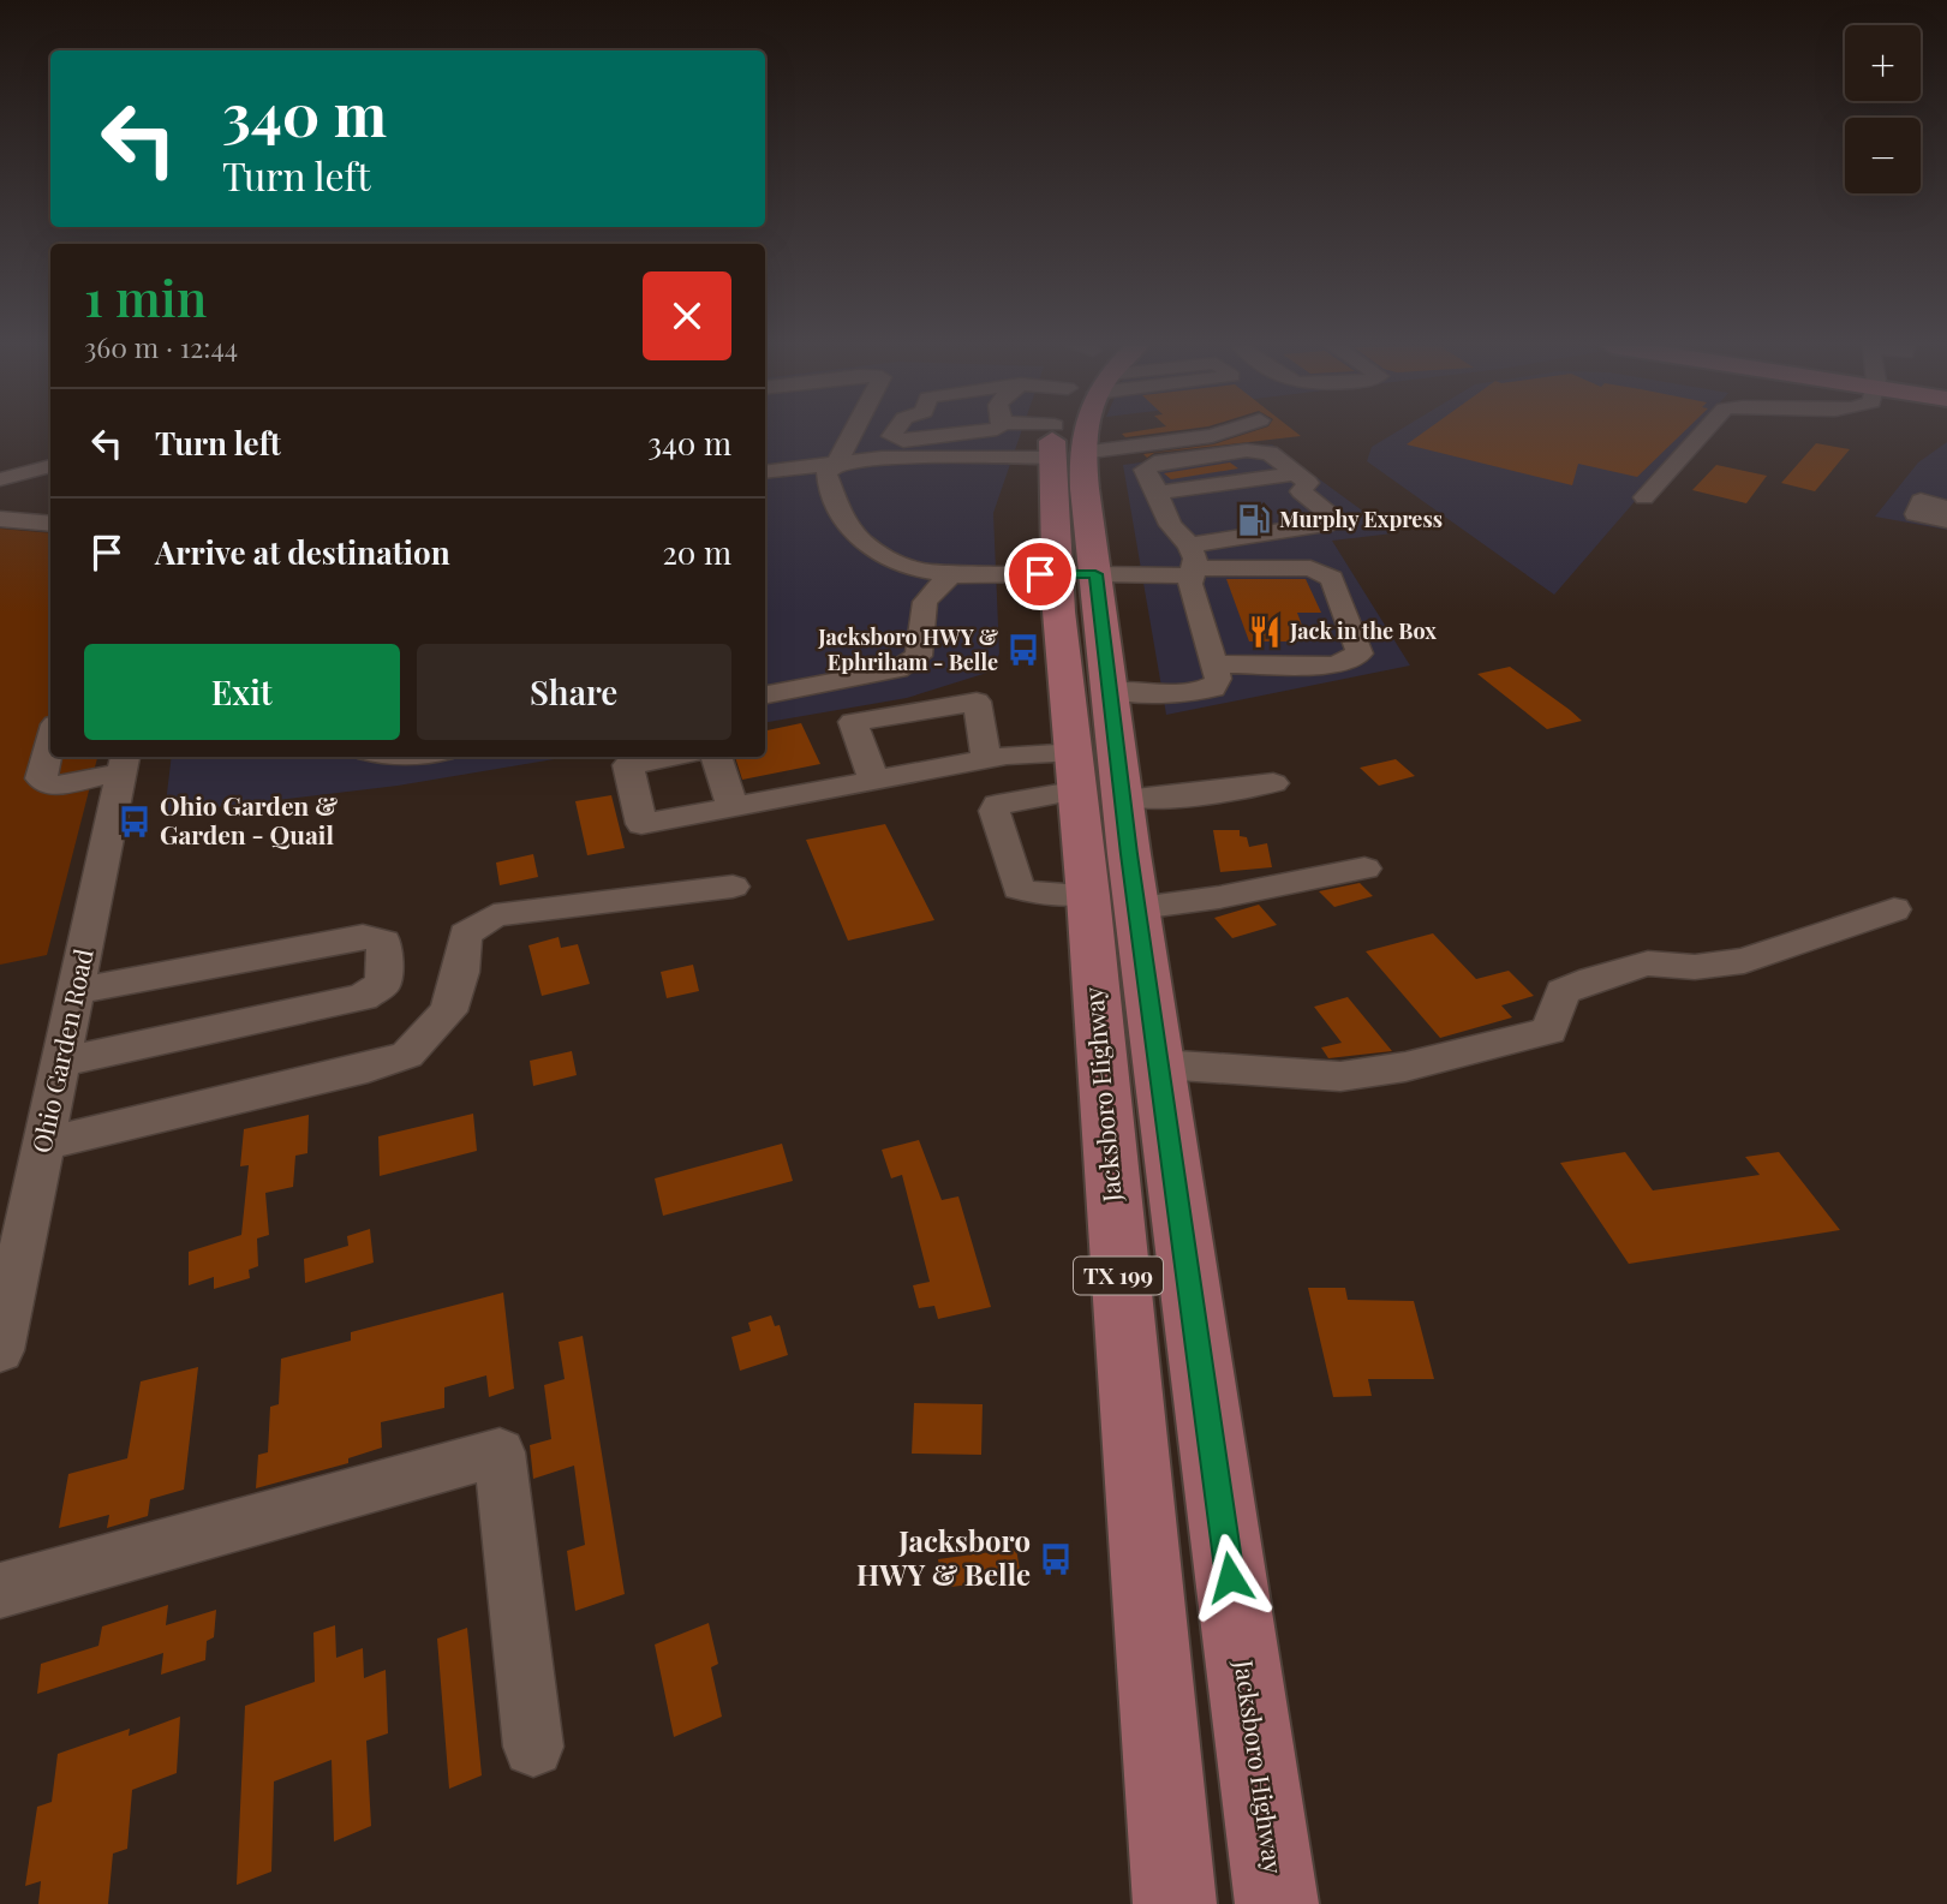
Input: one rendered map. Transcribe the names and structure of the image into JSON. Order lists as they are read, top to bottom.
{
  "streets": {
    "main road": ["Jacksboro Highway", "TX 199"],
    "street": ["Ohio Garden Road"]
  },
  "places": {
    "fuel station": ["Murphy Express"],
    "restaurant": ["Jack in the Box"],
    "bus stop": ["Jacksboro HWY & Ephriham - Belle", "Ohio Garden & Garden - Quail", "Jacksboro HWY & Belle"]
  },
  "page": {
    "map_buttons": ["+", "−"],
    "turn": ["340 m", "Turn left"],
    "heading": ["1 min", "360 m · 12:44"],
    "list": [
      {
        "name": "Turn left",
        "value": "340 m"
      },
      {
        "name": "Arrive at destination",
        "value": "20 m"
      }
    ],
    "buttons": ["Exit", "Share"]
  }
}
